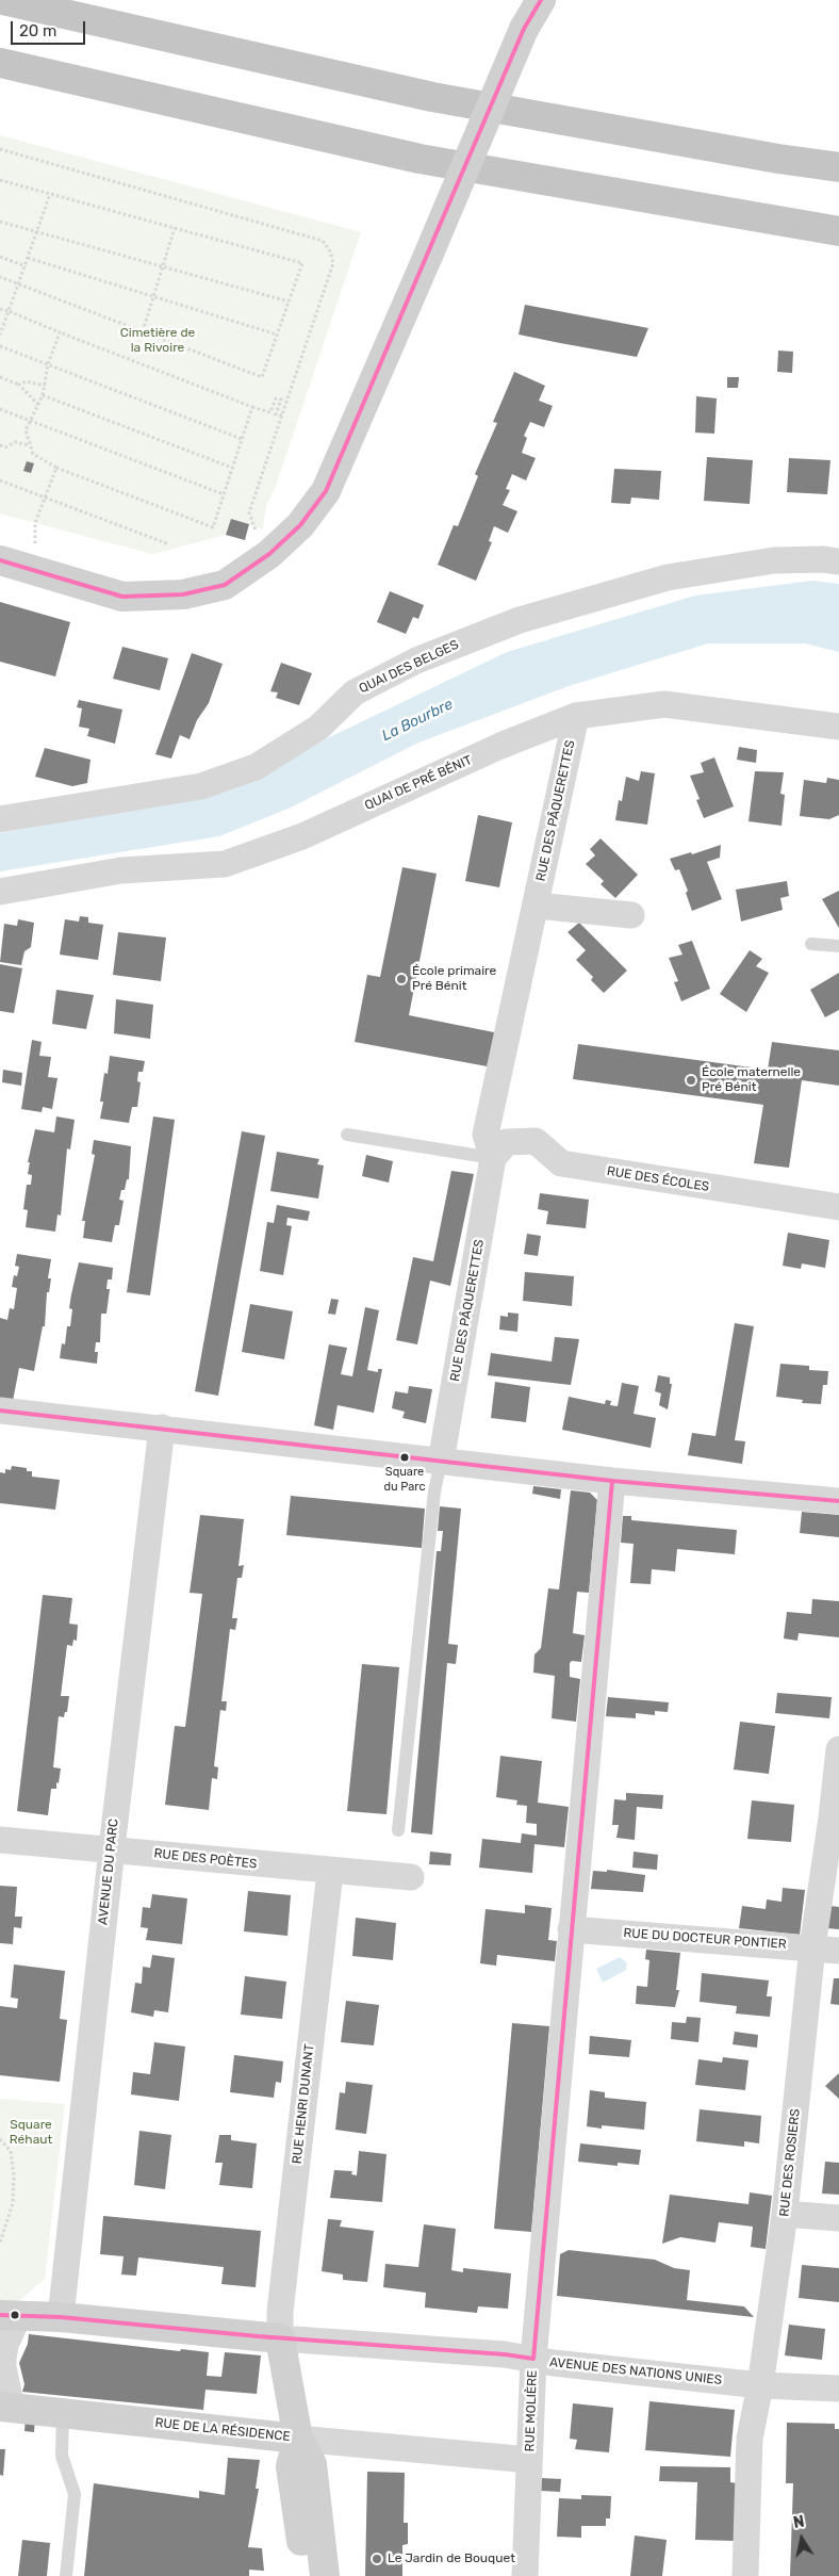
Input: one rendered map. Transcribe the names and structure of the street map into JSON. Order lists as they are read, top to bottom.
{
  "streets": {
    "street": [
      "QUAI DES BELGES",
      "QUAI DE PRÉ BÉNIT",
      "RUE DES PÂQUERETTES",
      "RUE DES ÉCOLES",
      "RUE DES POÈTES",
      "AVENUE DU PARC",
      "RUE DU DOCTEUR PONTIER",
      "RUE HENRI DUNANT",
      "RUE DES ROSIERS",
      "AVENUE DES NATIONS UNIES",
      "RUE MOLIÈRE",
      "RUE DE LA RÉSIDENCE"
    ]
  },
  "crossings": [
    ["QUAI DE PRÉ BÉNIT", "RUE DES PÂQUERETTES"],
    ["RUE DES PÂQUERETTES", "RUE DES ÉCOLES"],
    ["RUE DES POÈTES", "AVENUE DU PARC"],
    ["RUE DES POÈTES", "RUE HENRI DUNANT"],
    ["AVENUE DU PARC", "AVENUE DES NATIONS UNIES"],
    ["RUE DU DOCTEUR PONTIER", "RUE DES ROSIERS"],
    ["RUE DU DOCTEUR PONTIER", "RUE MOLIÈRE"],
    ["RUE HENRI DUNANT", "AVENUE DES NATIONS UNIES"],
    ["RUE DES ROSIERS", "AVENUE DES NATIONS UNIES"],
    ["AVENUE DES NATIONS UNIES", "RUE MOLIÈRE"],
    ["AVENUE DES NATIONS UNIES", "RUE DE LA RÉSIDENCE"],
    ["RUE MOLIÈRE", "RUE DE LA RÉSIDENCE"]
  ],
  "water": ["La Bourbre"],
  "parks": ["Cimetière de la Rivoire", "Square Réhaut"],
  "places": [
    "École primaire Pré Bénit",
    "École maternelle Pré Bénit",
    "Square du Parc",
    "Le Jardin de Bouquet"
  ],
  "scale_bar": "20 m",
  "north": "top"
}
